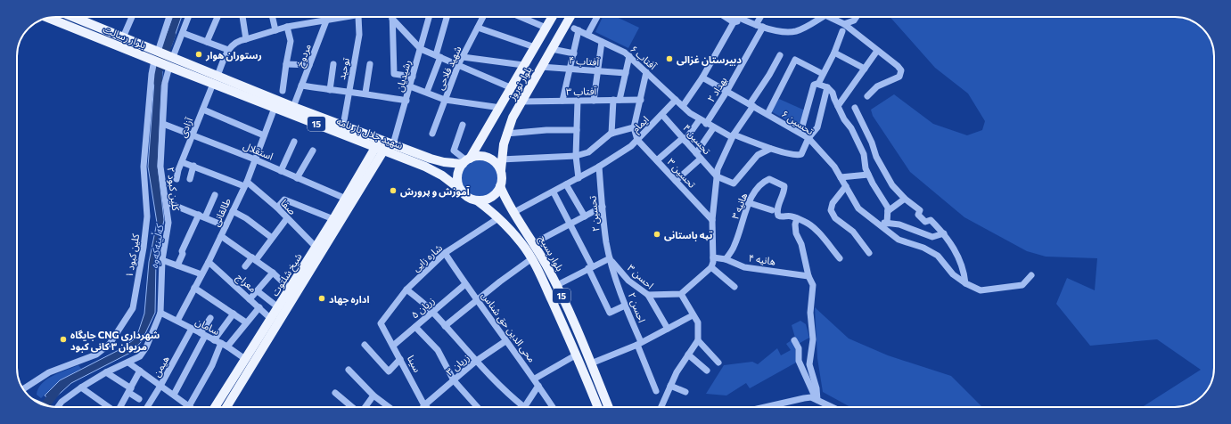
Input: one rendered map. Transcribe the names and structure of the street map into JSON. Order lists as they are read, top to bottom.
{
  "streets": {
    "main road": [
      "بلوار رسالت",
      "بلوار نوروز",
      "15",
      "شهید جلال بار نامه",
      "بلوار بسیج",
      "شیخ شلتوت"
    ],
    "street": [
      "مردوخ",
      "آفتاب ۶",
      "آفتاب ۴",
      "شهید فلاحی",
      "توحید",
      "رشیدیان",
      "بهداد ۲",
      "آفتاب ۳",
      "تحسین ۶",
      "ایمام",
      "آزادی",
      "تحسین ۴",
      "استقلال",
      "تحسین ۳",
      "کلین کبود ۲",
      "هانیه ۳",
      "صفا",
      "طالقانی",
      "تحسین ۲",
      "کلین کبود ۱",
      "شاره زایی",
      "هانیه ۴",
      "احسن ۳",
      "معراج",
      "زریان ۵",
      "احسن ۲",
      "سامان",
      "محی الدین حق شناس",
      "سینا",
      "زریان ۳",
      "هیمن"
    ]
  },
  "crossings": [
    ["بلوار رسالت", "15"],
    ["بلوار رسالت", "کلین کبود ۱"],
    ["مردوخ", "شهید جلال بار نامه"],
    ["آفتاب ۶", "ایمام"],
    ["آفتاب ۴", "بلوار نوروز"],
    ["توحید", "شهید جلال بار نامه"],
    ["رشیدیان", "شهید جلال بار نامه"],
    ["بلوار نوروز", "آفتاب ۳"],
    ["بلوار نوروز", "15"],
    ["بلوار نوروز", "شهید جلال بار نامه"],
    ["بلوار نوروز", "بلوار بسیج"],
    ["بهداد ۲", "تحسین ۶"],
    ["15", "شهید جلال بار نامه"],
    ["15", "کلین کبود ۲"],
    ["15", "بلوار بسیج"],
    ["15", "کلین کبود ۱"],
    ["ایمام", "تحسین ۴"],
    ["ایمام", "تحسین ۳"],
    ["ایمام", "تحسین ۲"],
    ["ایمام", "بلوار بسیج"],
    ["آزادی", "شهید جلال بار نامه"],
    ["آزادی", "استقلال"],
    ["آزادی", "صفا"],
    ["شهید جلال بار نامه", "کلین کبود ۲"],
    ["شهید جلال بار نامه", "طالقانی"],
    ["شهید جلال بار نامه", "بلوار بسیج"],
    ["شهید جلال بار نامه", "شیخ شلتوت"],
    ["استقلال", "کلین کبود ۲"],
    ["استقلال", "طالقانی"],
    ["استقلال", "شیخ شلتوت"],
    ["کلین کبود ۲", "سامان"],
    ["هانیه ۳", "هانیه ۴"],
    ["صفا", "طالقانی"],
    ["صفا", "شیخ شلتوت"],
    ["طالقانی", "معراج"],
    ["طالقانی", "سامان"],
    ["تحسین ۲", "احسن ۳"],
    ["تحسین ۲", "احسن ۲"],
    ["بلوار بسیج", "شاره زایی"],
    ["شاره زایی", "محی الدین حق شناس"],
    ["شاره زایی", "سینا"],
    ["شیخ شلتوت", "معراج"],
    ["شیخ شلتوت", "سامان"],
    ["احسن ۳", "احسن ۲"],
    ["زریان ۵", "محی الدین حق شناس"],
    ["زریان ۵", "سینا"],
    ["سامان", "هیمن"],
    ["محی الدین حق شناس", "زریان ۳"],
    ["سینا", "زریان ۳"]
  ],
  "water": ["کەڵینەکەوە"],
  "places": [
    "رستوران هوار",
    "دبیرستان غزالی",
    "آموزش و پرورش",
    "تپه باستانی",
    "اداره جهاد",
    "جایگاه CNG شهرداری مریوان ۳ کانی کبود"
  ]
}
